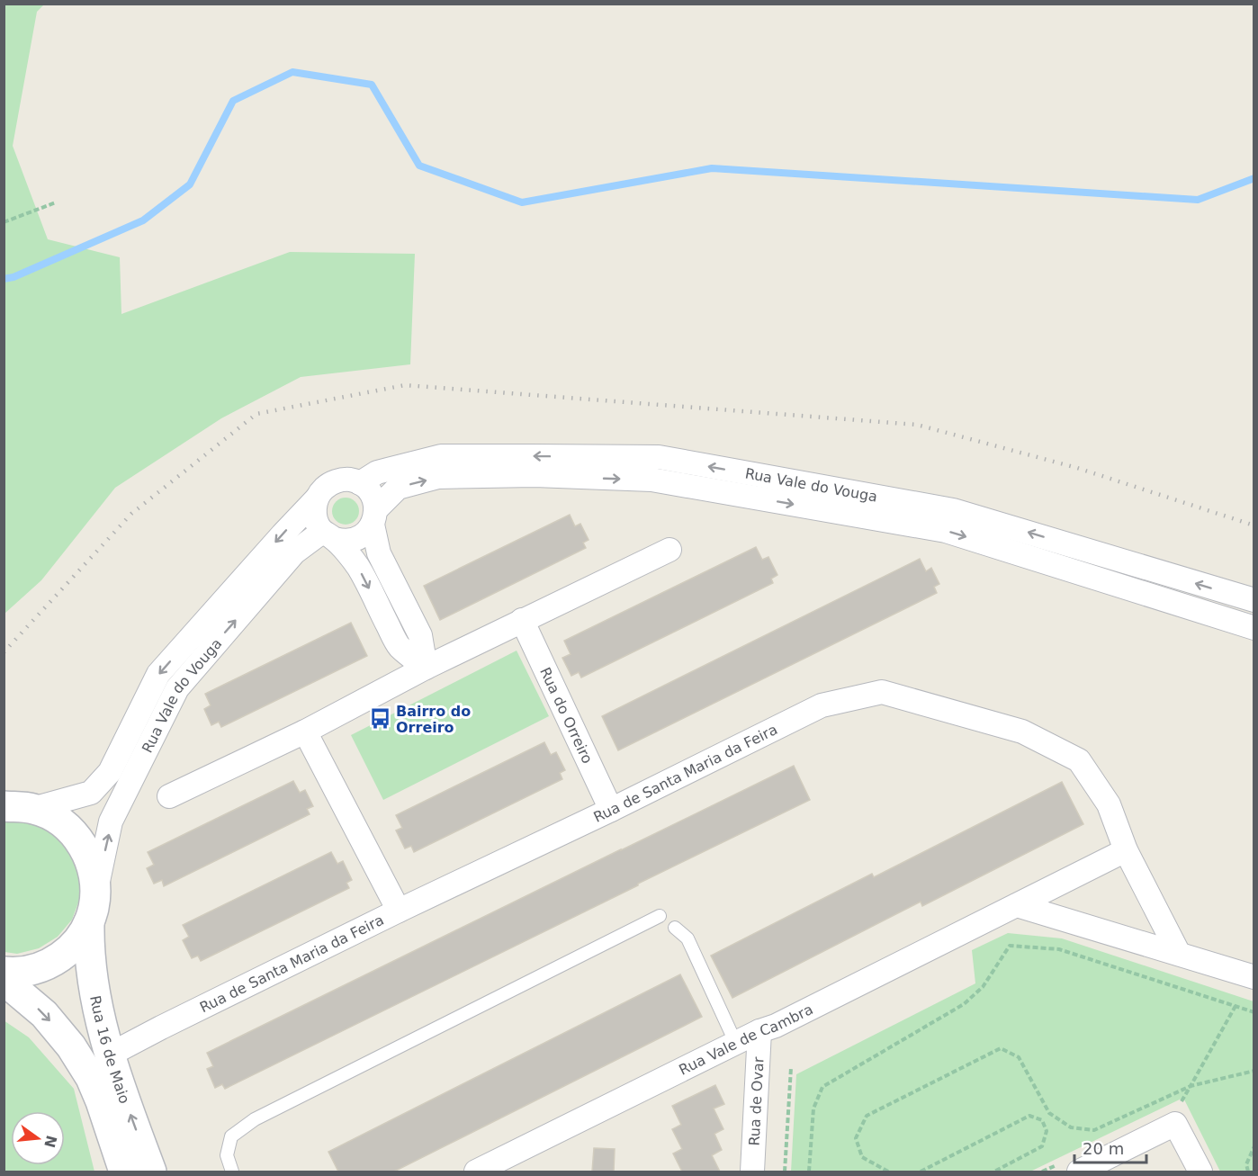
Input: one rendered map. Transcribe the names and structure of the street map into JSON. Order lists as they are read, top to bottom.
{
  "streets": {
    "street": [
      "Rua Vale do Vouga",
      "Rua do Orreiro",
      "Rua de Santa Maria da Feira",
      "Rua Vale de Cambra",
      "Rua 16 de Maio",
      "Rua de Ovar"
    ]
  },
  "crossings": [
    ["Rua Vale do Vouga", "Rua 16 de Maio"],
    ["Rua do Orreiro", "Rua de Santa Maria da Feira"],
    ["Rua de Santa Maria da Feira", "Rua Vale de Cambra"],
    ["Rua de Santa Maria da Feira", "Rua 16 de Maio"],
    ["Rua Vale de Cambra", "Rua de Ovar"]
  ],
  "places": {
    "bus stop": ["Bairro do Orreiro"]
  },
  "scale_bar": "20 m",
  "north": "right"
}
